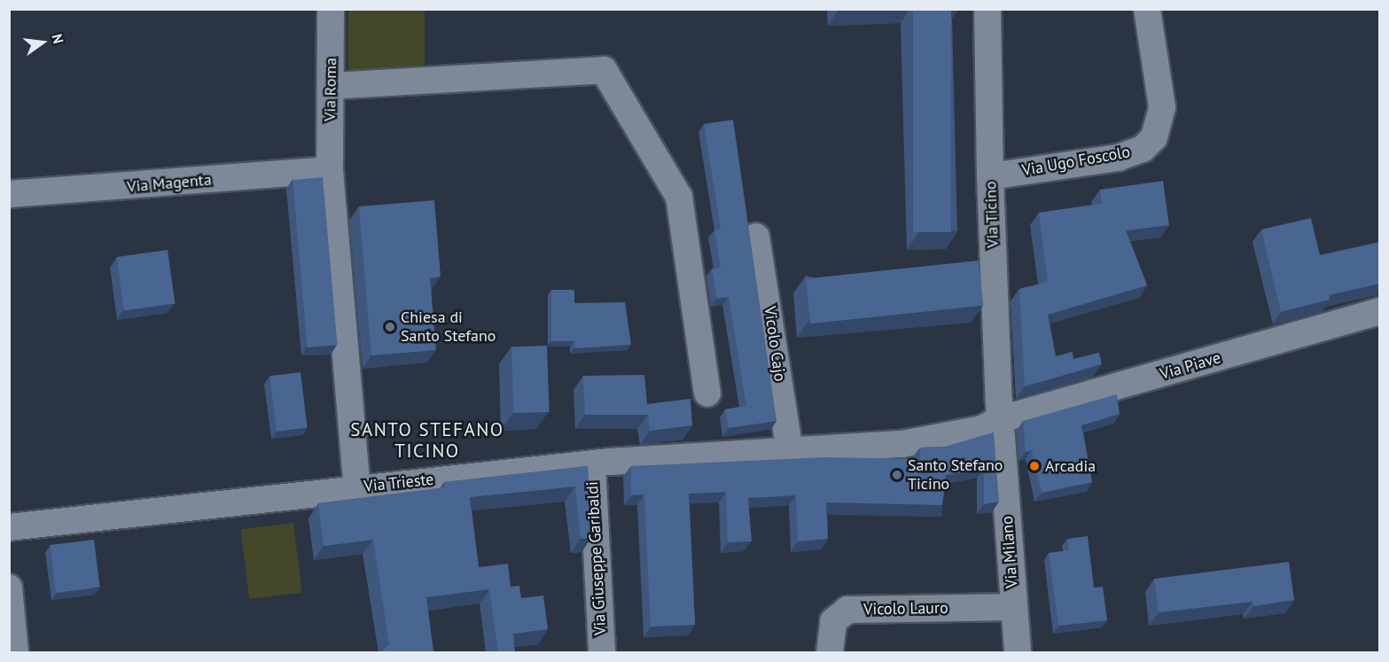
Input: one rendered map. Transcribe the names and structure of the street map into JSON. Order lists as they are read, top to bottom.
{
  "streets": {
    "street": [
      "Via Roma",
      "Via Ugo Foscolo",
      "Via Magenta",
      "Via Ticino",
      "Vicolo Cajo",
      "Via Piave",
      "Via Trieste",
      "Via Milano",
      "Via Giuseppe Garibaldi",
      "Vicolo Lauro"
    ]
  },
  "crossings": [
    ["Via Roma", "Via Magenta"],
    ["Via Roma", "Via Trieste"],
    ["Via Ugo Foscolo", "Via Ticino"],
    ["Via Ticino", "Via Piave"],
    ["Via Ticino", "Via Milano"],
    ["Vicolo Cajo", "Via Piave"],
    ["Vicolo Cajo", "Via Trieste"],
    ["Via Piave", "Via Trieste"],
    ["Via Piave", "Via Milano"],
    ["Via Trieste", "Via Giuseppe Garibaldi"],
    ["Via Milano", "Vicolo Lauro"]
  ],
  "districts": ["SANTO STEFANO TICINO"],
  "places": ["Chiesa di Santo Stefano", "Arcadia", "Santo Stefano Ticino"],
  "north": "right"
}
